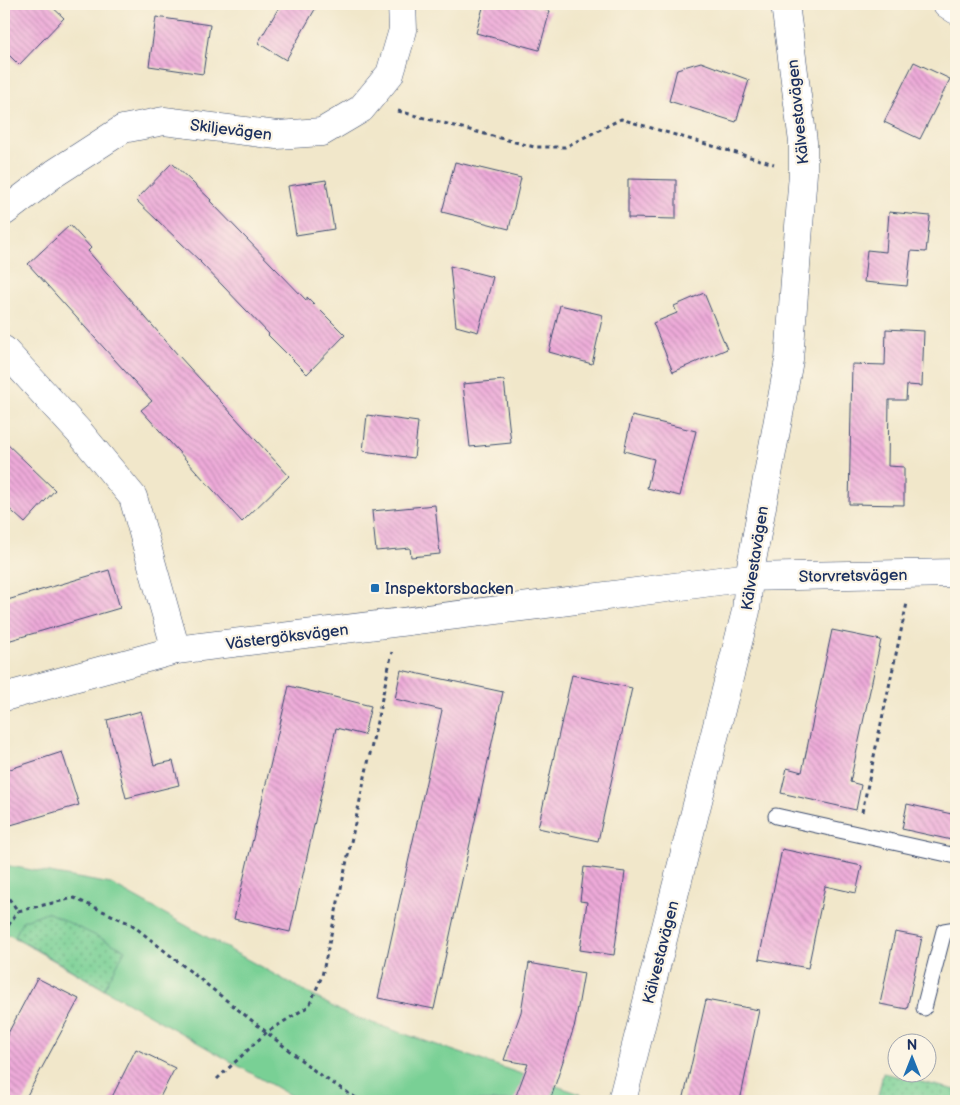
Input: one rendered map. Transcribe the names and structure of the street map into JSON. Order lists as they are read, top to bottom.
{
  "streets": {
    "street": [
      "Kälvestavägen",
      "Skiljevägen",
      "Storvretsvägen",
      "Västergöksvägen"
    ]
  },
  "crossings": [
    ["Kälvestavägen", "Storvretsvägen"],
    ["Kälvestavägen", "Västergöksvägen"],
    ["Storvretsvägen", "Västergöksvägen"]
  ],
  "places": {
    "transit": ["Inspektorsbacken"]
  },
  "north": "top"
}
